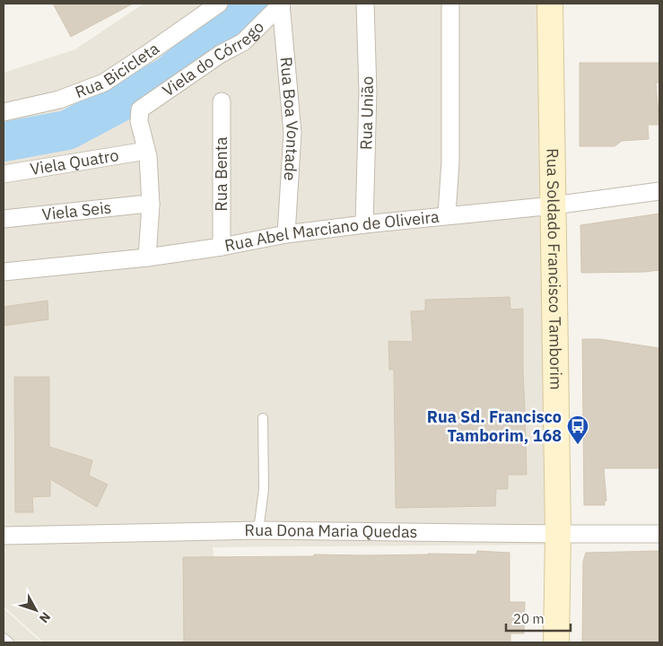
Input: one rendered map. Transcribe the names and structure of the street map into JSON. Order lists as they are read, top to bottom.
{
  "streets": {
    "street": [
      "Viela do Córrego",
      "Rua Bicicleta",
      "Rua União",
      "Rua Boa Vontade",
      "Viela Quatro",
      "Rua Benta",
      "Viela Seis",
      "Rua Abel Marciano de Oliveira",
      "Rua Soldado Francisco Tamborim",
      "Rua Dona Maria Quedas"
    ]
  },
  "crossings": [
    ["Viela do Córrego", "Rua Boa Vontade"],
    ["Viela do Córrego", "Viela Quatro"],
    ["Rua União", "Rua Abel Marciano de Oliveira"],
    ["Rua Boa Vontade", "Rua Abel Marciano de Oliveira"],
    ["Rua Benta", "Rua Abel Marciano de Oliveira"],
    ["Rua Abel Marciano de Oliveira", "Rua Soldado Francisco Tamborim"],
    ["Rua Soldado Francisco Tamborim", "Rua Dona Maria Quedas"]
  ],
  "places": {
    "bus stop": ["Rua Sd. Francisco Tamborim, 168"]
  },
  "scale_bar": "20 m",
  "north": "bottom right"
}
